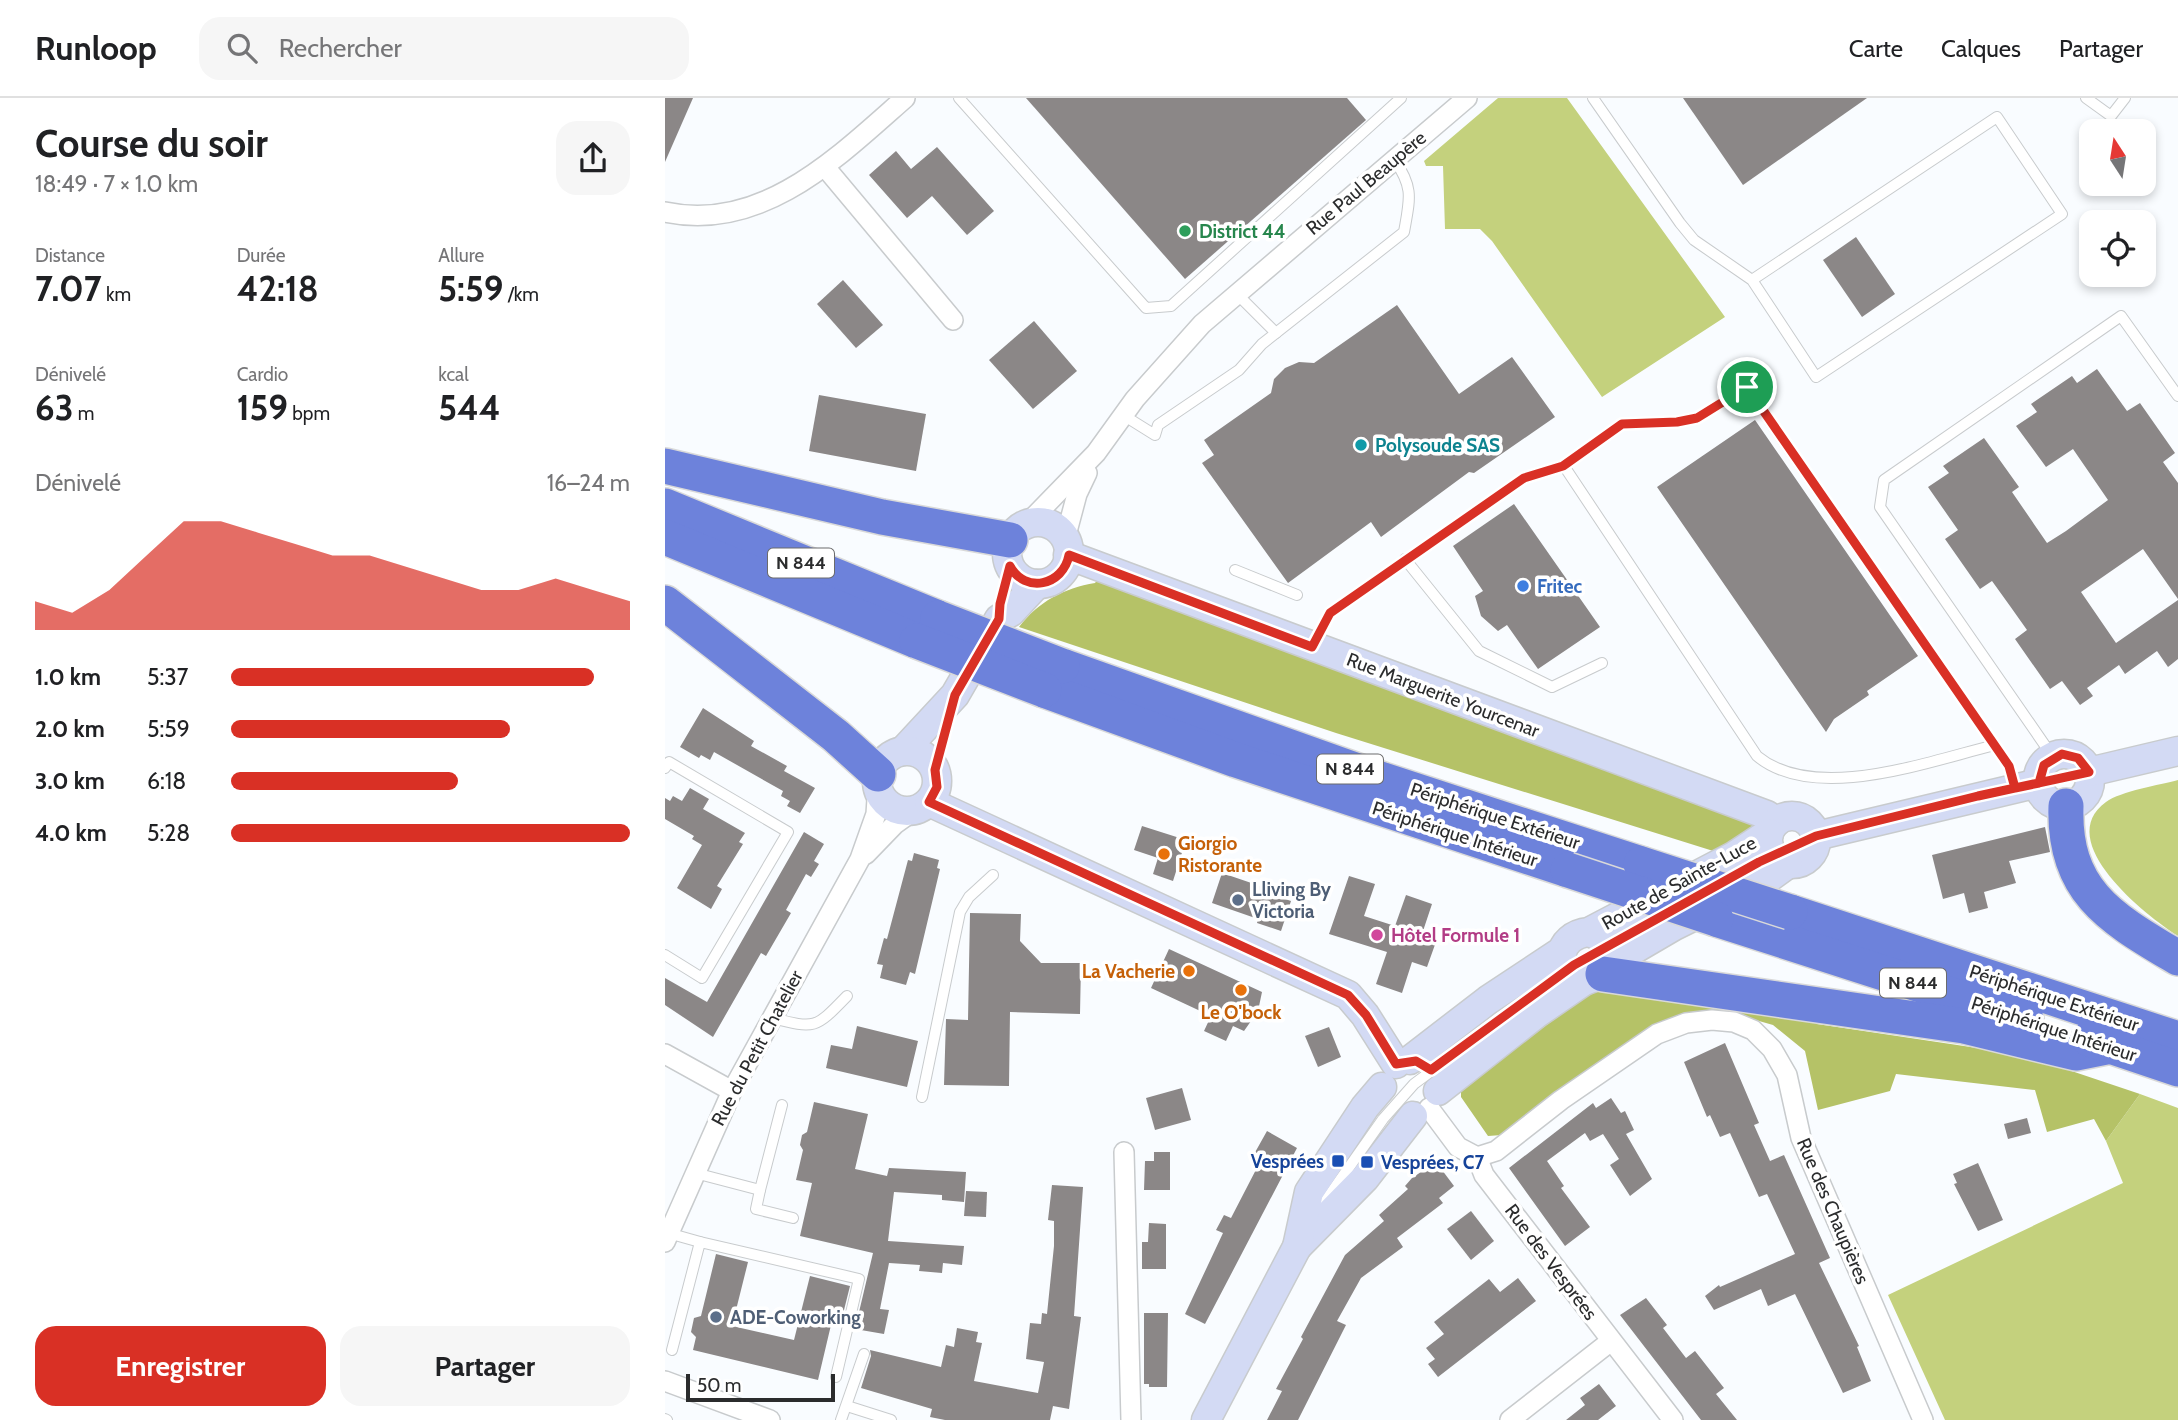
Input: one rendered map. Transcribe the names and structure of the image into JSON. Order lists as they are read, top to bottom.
{
  "streets": {
    "highway": ["N 844", "Périphérique Extérieur", "Périphérique Intérieur"],
    "street": [
      "Rue Paul Beaupère",
      "Rue Marguerite Yourcenar",
      "Route de Sainte-Luce",
      "Rue du Petit Chatelier",
      "Rue des Chaupières",
      "Rue des Vesprées"
    ]
  },
  "crossings": [
    ["Rue Paul Beaupère", "Rue Marguerite Yourcenar"],
    ["N 844", "Périphérique Extérieur"],
    ["Rue Marguerite Yourcenar", "Route de Sainte-Luce"],
    ["Périphérique Extérieur", "Périphérique Intérieur"],
    ["Route de Sainte-Luce", "Rue des Vesprées"],
    ["Rue des Chaupières", "Rue des Vesprées"]
  ],
  "places": {
    "other": [
      "District 44",
      "Polysoude SAS",
      "Fritec",
      "Giorgio Ristorante",
      "Lliving By Victoria",
      "Hôtel Formule 1",
      "La Vacherie",
      "Le O'bock",
      "ADE-Coworking"
    ],
    "transit": ["Vesprées", "Vesprées, C7"]
  },
  "scale_bar": "50 m",
  "north": "top",
  "page": {
    "header": "Runloop",
    "search": "Rechercher",
    "nav": ["Carte", "Calques", "Partager"],
    "heading": ["Course du soir", "18:49 · 7 × 1.0 km"],
    "stats": [
      ["Distance", "7.07 km"],
      ["Durée", "42:18"],
      ["Allure", "5:59 /km"],
      ["Dénivelé", "63 m"],
      ["Cardio", "159 bpm"],
      ["kcal", "544"]
    ],
    "chart": ["Dénivelé", "16–24 m"],
    "list": [
      {
        "name": "1.0 km",
        "note": "5:37"
      },
      {
        "name": "2.0 km",
        "note": "5:59"
      },
      {
        "name": "3.0 km",
        "note": "6:18"
      },
      {
        "name": "4.0 km",
        "note": "5:28"
      }
    ],
    "buttons": ["Enregistrer", "Partager"],
    "scale": "50 m"
  }
}
